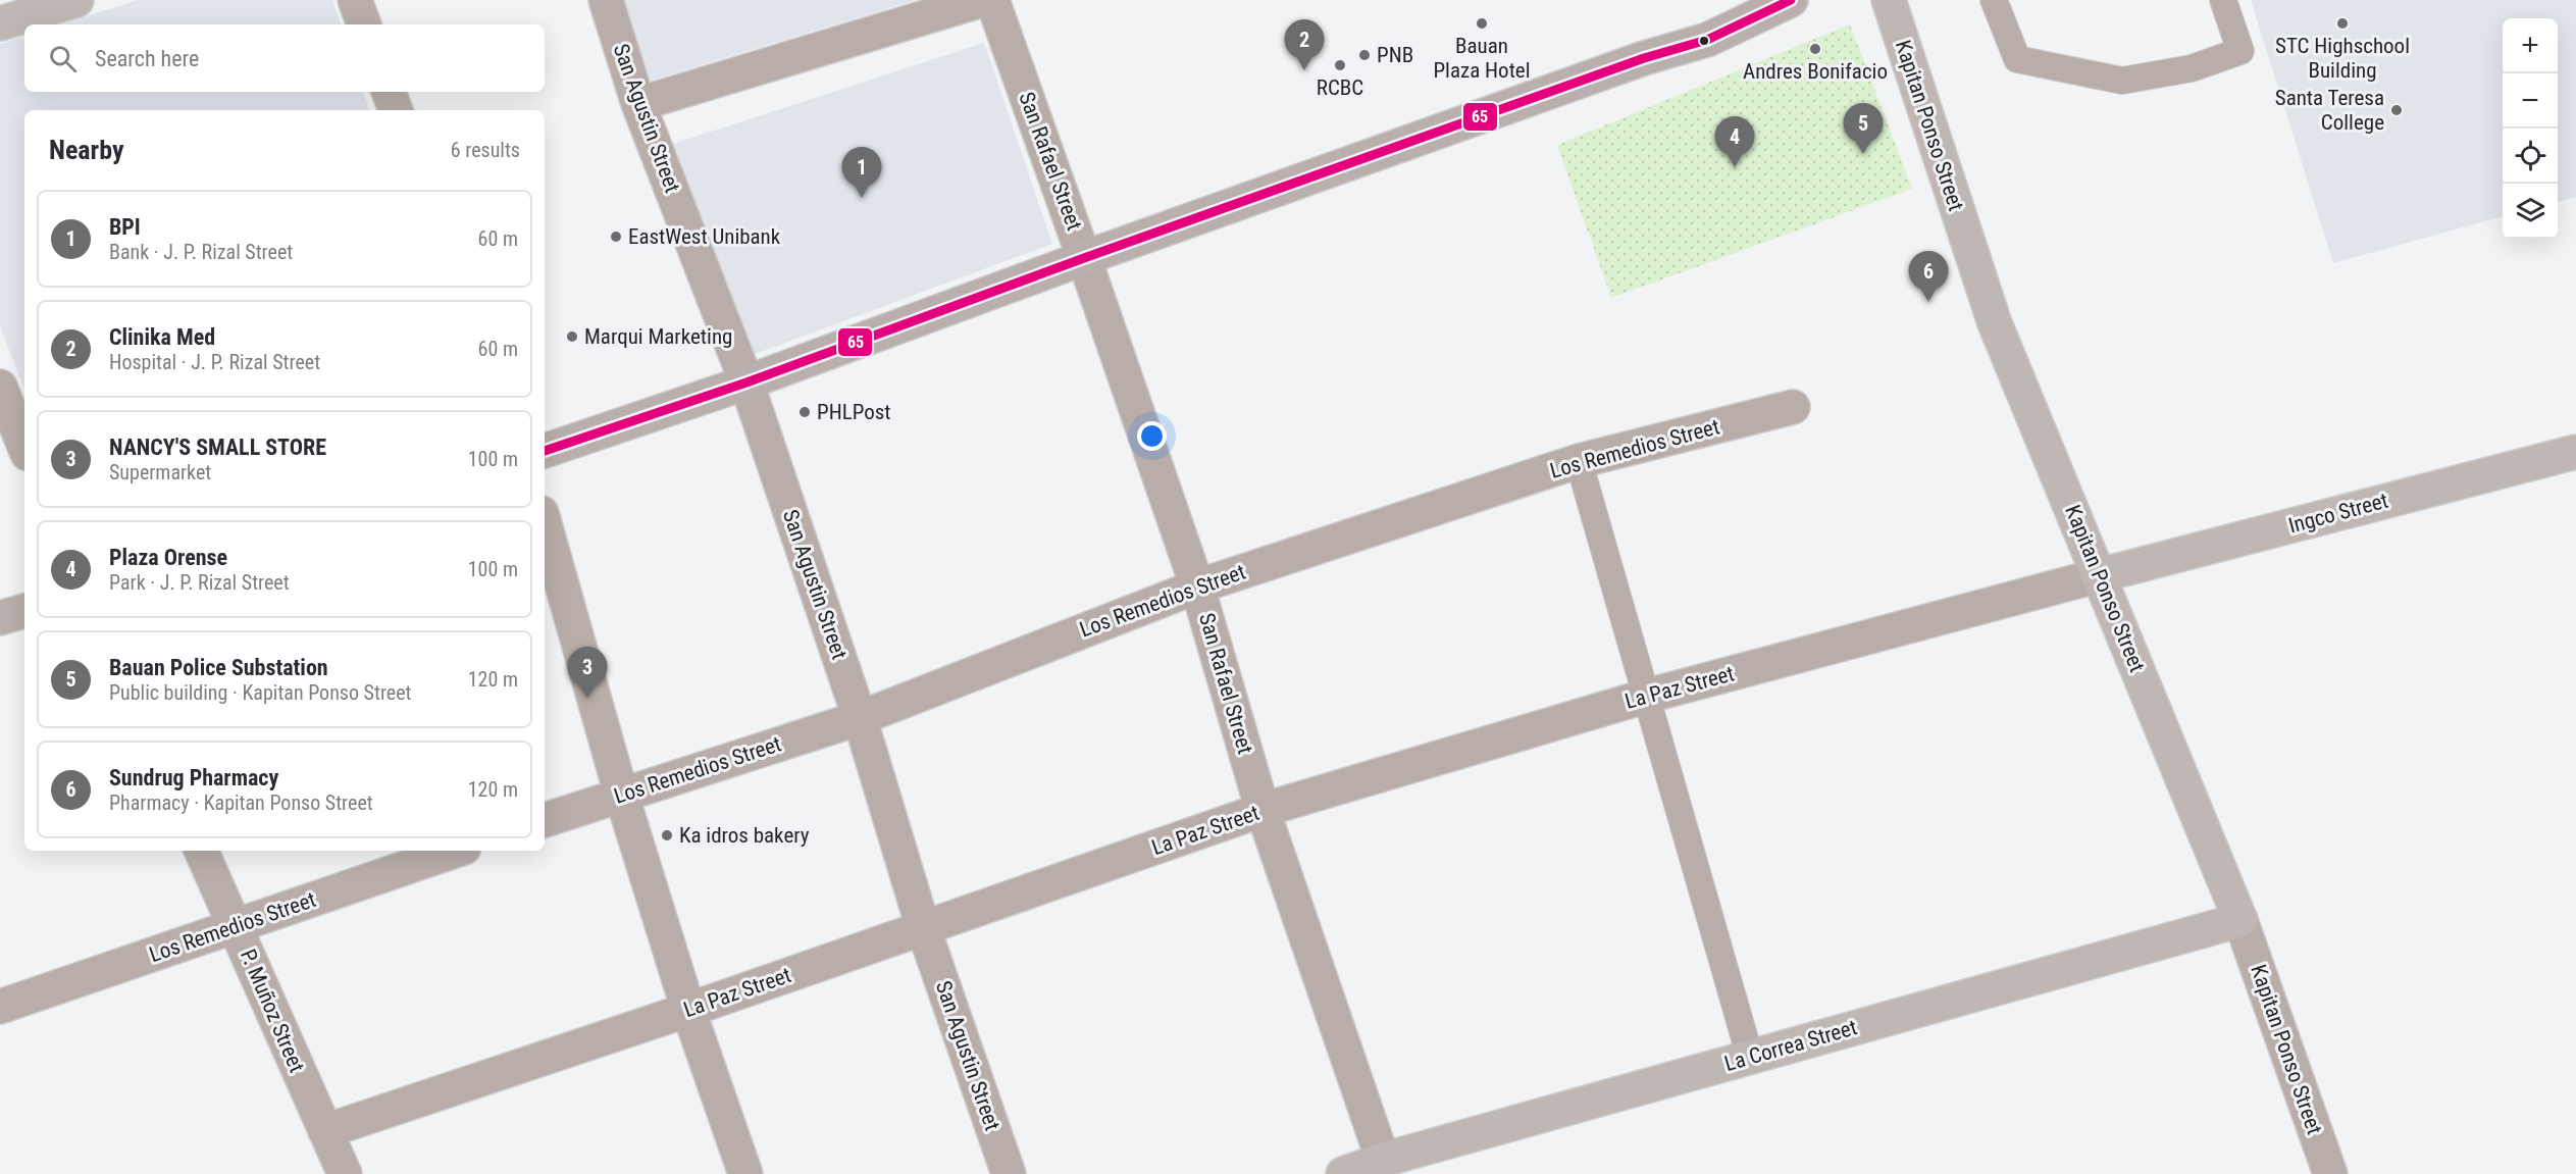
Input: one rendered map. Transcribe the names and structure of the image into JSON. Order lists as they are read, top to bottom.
{
  "streets": {
    "street": [
      "San Agustin Street",
      "Kapitan Ponso Street",
      "San Rafael Street",
      "Los Remedios Street",
      "Ingco Street",
      "La Paz Street",
      "P. Muñoz Street",
      "La Correa Street"
    ]
  },
  "crossings": [
    ["San Agustin Street", "Los Remedios Street"],
    ["San Agustin Street", "La Paz Street"],
    ["Kapitan Ponso Street", "Ingco Street"],
    ["Kapitan Ponso Street", "La Paz Street"],
    ["Kapitan Ponso Street", "La Correa Street"],
    ["San Rafael Street", "Los Remedios Street"],
    ["San Rafael Street", "La Paz Street"],
    ["San Rafael Street", "La Correa Street"],
    ["Los Remedios Street", "P. Muñoz Street"],
    ["Ingco Street", "La Paz Street"],
    ["La Paz Street", "P. Muñoz Street"]
  ],
  "places": [
    "Bauan Plaza Hotel",
    "STC Highschool Building",
    "Andres Bonifacio",
    "PNB",
    "RCBC",
    "Santa Teresa College",
    "EastWest Unibank",
    "Marqui Marketing",
    "PHLPost",
    "Ka idros bakery"
  ],
  "lines": ["transit line 65"],
  "page": {
    "map_buttons": ["+", "−"],
    "pins": [
      "2",
      "5",
      "4",
      "1",
      "6",
      "3"
    ],
    "search": "Search here",
    "heading": ["Nearby", "6 results"],
    "list": [
      {
        "mark": "1",
        "name": "BPI",
        "note": "Bank · J. P. Rizal Street",
        "value": "60 m"
      },
      {
        "mark": "2",
        "name": "Clinika Med",
        "note": "Hospital · J. P. Rizal Street",
        "value": "60 m"
      },
      {
        "mark": "3",
        "name": "NANCY'S SMALL STORE",
        "note": "Supermarket",
        "value": "100 m"
      },
      {
        "mark": "4",
        "name": "Plaza Orense",
        "note": "Park · J. P. Rizal Street",
        "value": "100 m"
      },
      {
        "mark": "5",
        "name": "Bauan Police Substation",
        "note": "Public building · Kapitan Ponso Street",
        "value": "120 m"
      },
      {
        "mark": "6",
        "name": "Sundrug Pharmacy",
        "note": "Pharmacy · Kapitan Ponso Street",
        "value": "120 m"
      }
    ]
  }
}
